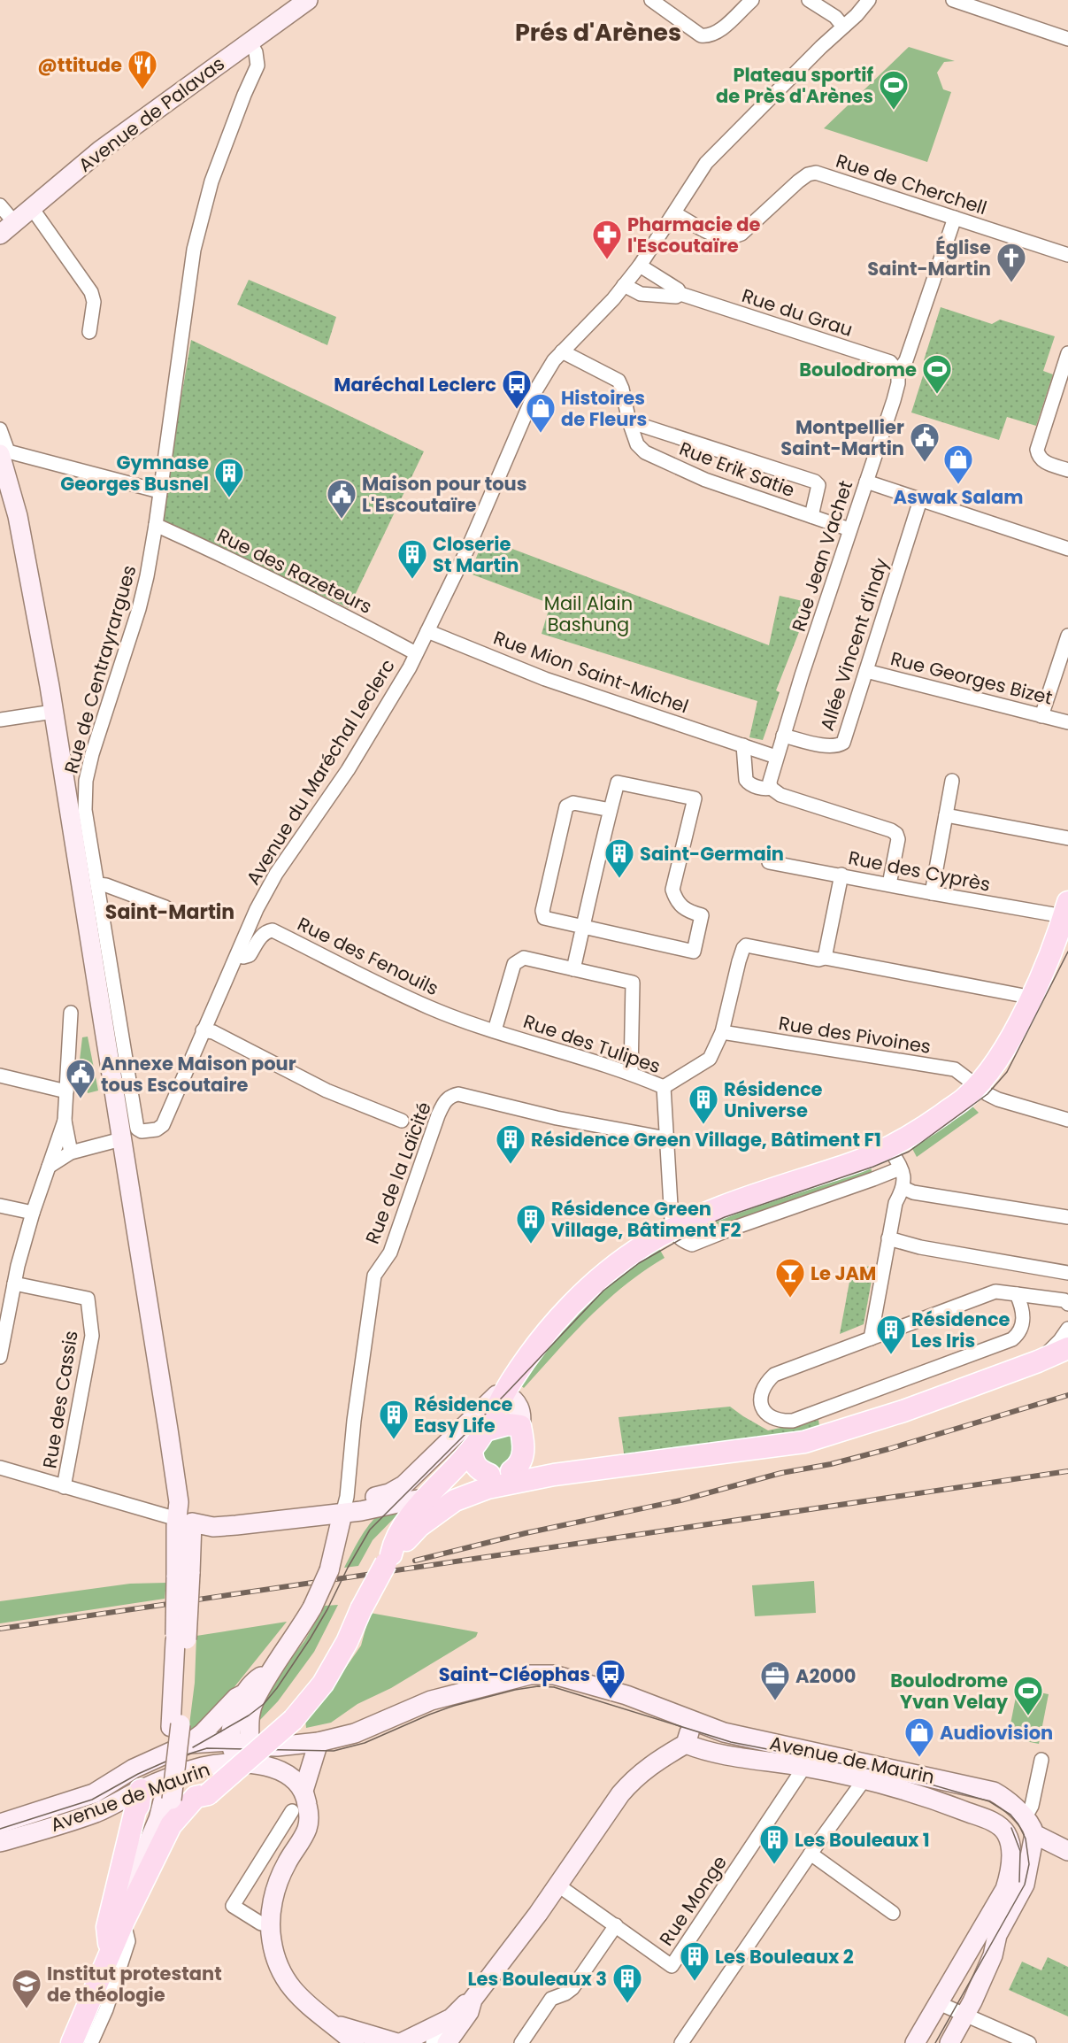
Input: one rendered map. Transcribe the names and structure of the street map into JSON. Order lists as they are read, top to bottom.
{
  "streets": {
    "street": [
      "Avenue de Palavas",
      "Rue de Cherchell",
      "Rue du Grau",
      "Rue Erik Satie",
      "Rue Jean Vachet",
      "Rue des Razeteurs",
      "Allée Vincent d'Indy",
      "Rue de Centrayrargues",
      "Rue Mion Saint-Michel",
      "Rue Georges Bizet",
      "Avenue du Maréchal Leclerc",
      "Rue des Cyprès",
      "Rue des Fenouils",
      "Rue des Pivoines",
      "Rue des Tulipes",
      "Rue de la Laïcité",
      "Rue des Cassis",
      "Avenue de Maurin",
      "Rue Monge"
    ]
  },
  "crossings": [
    ["Avenue de Palavas", "Rue de Centrayrargues"],
    ["Rue de Cherchell", "Rue Jean Vachet"],
    ["Rue de Cherchell", "Avenue du Maréchal Leclerc"],
    ["Rue du Grau", "Rue Jean Vachet"],
    ["Rue du Grau", "Avenue du Maréchal Leclerc"],
    ["Rue Erik Satie", "Rue Jean Vachet"],
    ["Rue Erik Satie", "Avenue du Maréchal Leclerc"],
    ["Rue Jean Vachet", "Allée Vincent d'Indy"],
    ["Rue Jean Vachet", "Rue Mion Saint-Michel"],
    ["Rue des Razeteurs", "Rue de Centrayrargues"],
    ["Rue des Razeteurs", "Avenue du Maréchal Leclerc"],
    ["Allée Vincent d'Indy", "Rue Georges Bizet"],
    ["Rue de Centrayrargues", "Avenue du Maréchal Leclerc"],
    ["Rue Mion Saint-Michel", "Avenue du Maréchal Leclerc"],
    ["Avenue du Maréchal Leclerc", "Rue des Fenouils"],
    ["Rue des Fenouils", "Rue des Tulipes"],
    ["Rue des Tulipes", "Rue de la Laïcité"],
    ["Avenue de Maurin", "Rue Monge"]
  ],
  "districts": ["Prés d'Arènes", "Saint-Martin"],
  "parks": ["Mail Alain Bashung"],
  "places": {
    "restaurant": ["@ttitude"],
    "sports": ["Plateau sportif de Près d'Arènes", "Boulodrome", "Boulodrome Yvan Velay"],
    "pharmacy": ["Pharmacie de l'Escoutaïre"],
    "church": ["Église Saint-Martin"],
    "bus stop": ["Maréchal Leclerc", "Saint-Cléophas"],
    "shop": ["Histoires de Fleurs", "Aswak Salam", "Audiovision"],
    "public building": ["Montpellier Saint-Martin", "Maison pour tous L'Escoutaïre", "Annexe Maison pour tous Escoutaire"],
    "building": [
      "Gymnase Georges Busnel",
      "Closerie St Martin",
      "Saint-Germain",
      "Résidence Universe",
      "Résidence Green Village, Bâtiment F1",
      "Résidence Green Village, Bâtiment F2",
      "Résidence Les Iris",
      "Résidence Easy Life",
      "Les Bouleaux 1",
      "Les Bouleaux 2",
      "Les Bouleaux 3"
    ],
    "bar": ["Le JAM"],
    "office": ["A2000"],
    "school or university": ["Institut protestant de théologie"]
  }
}
